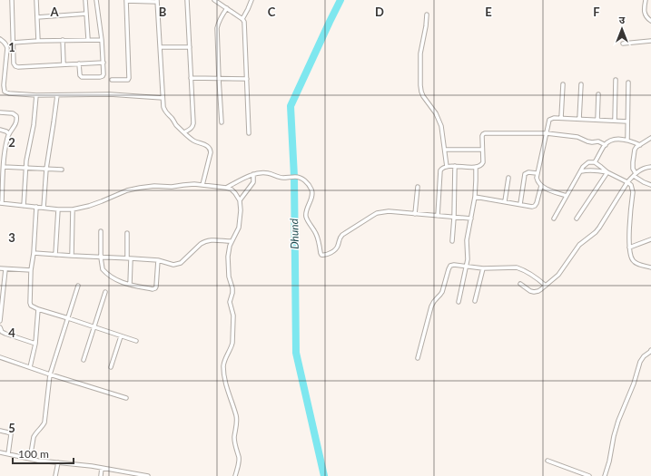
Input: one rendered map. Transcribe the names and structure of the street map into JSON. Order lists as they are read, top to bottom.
{
  "water": ["Dhund"],
  "scale_bar": "100 m",
  "north": "top",
  "grid": {
    "columns": [
      "A",
      "B",
      "C",
      "D",
      "E",
      "F"
    ],
    "rows": [
      "1",
      "2",
      "3",
      "4",
      "5"
    ]
  }
}
